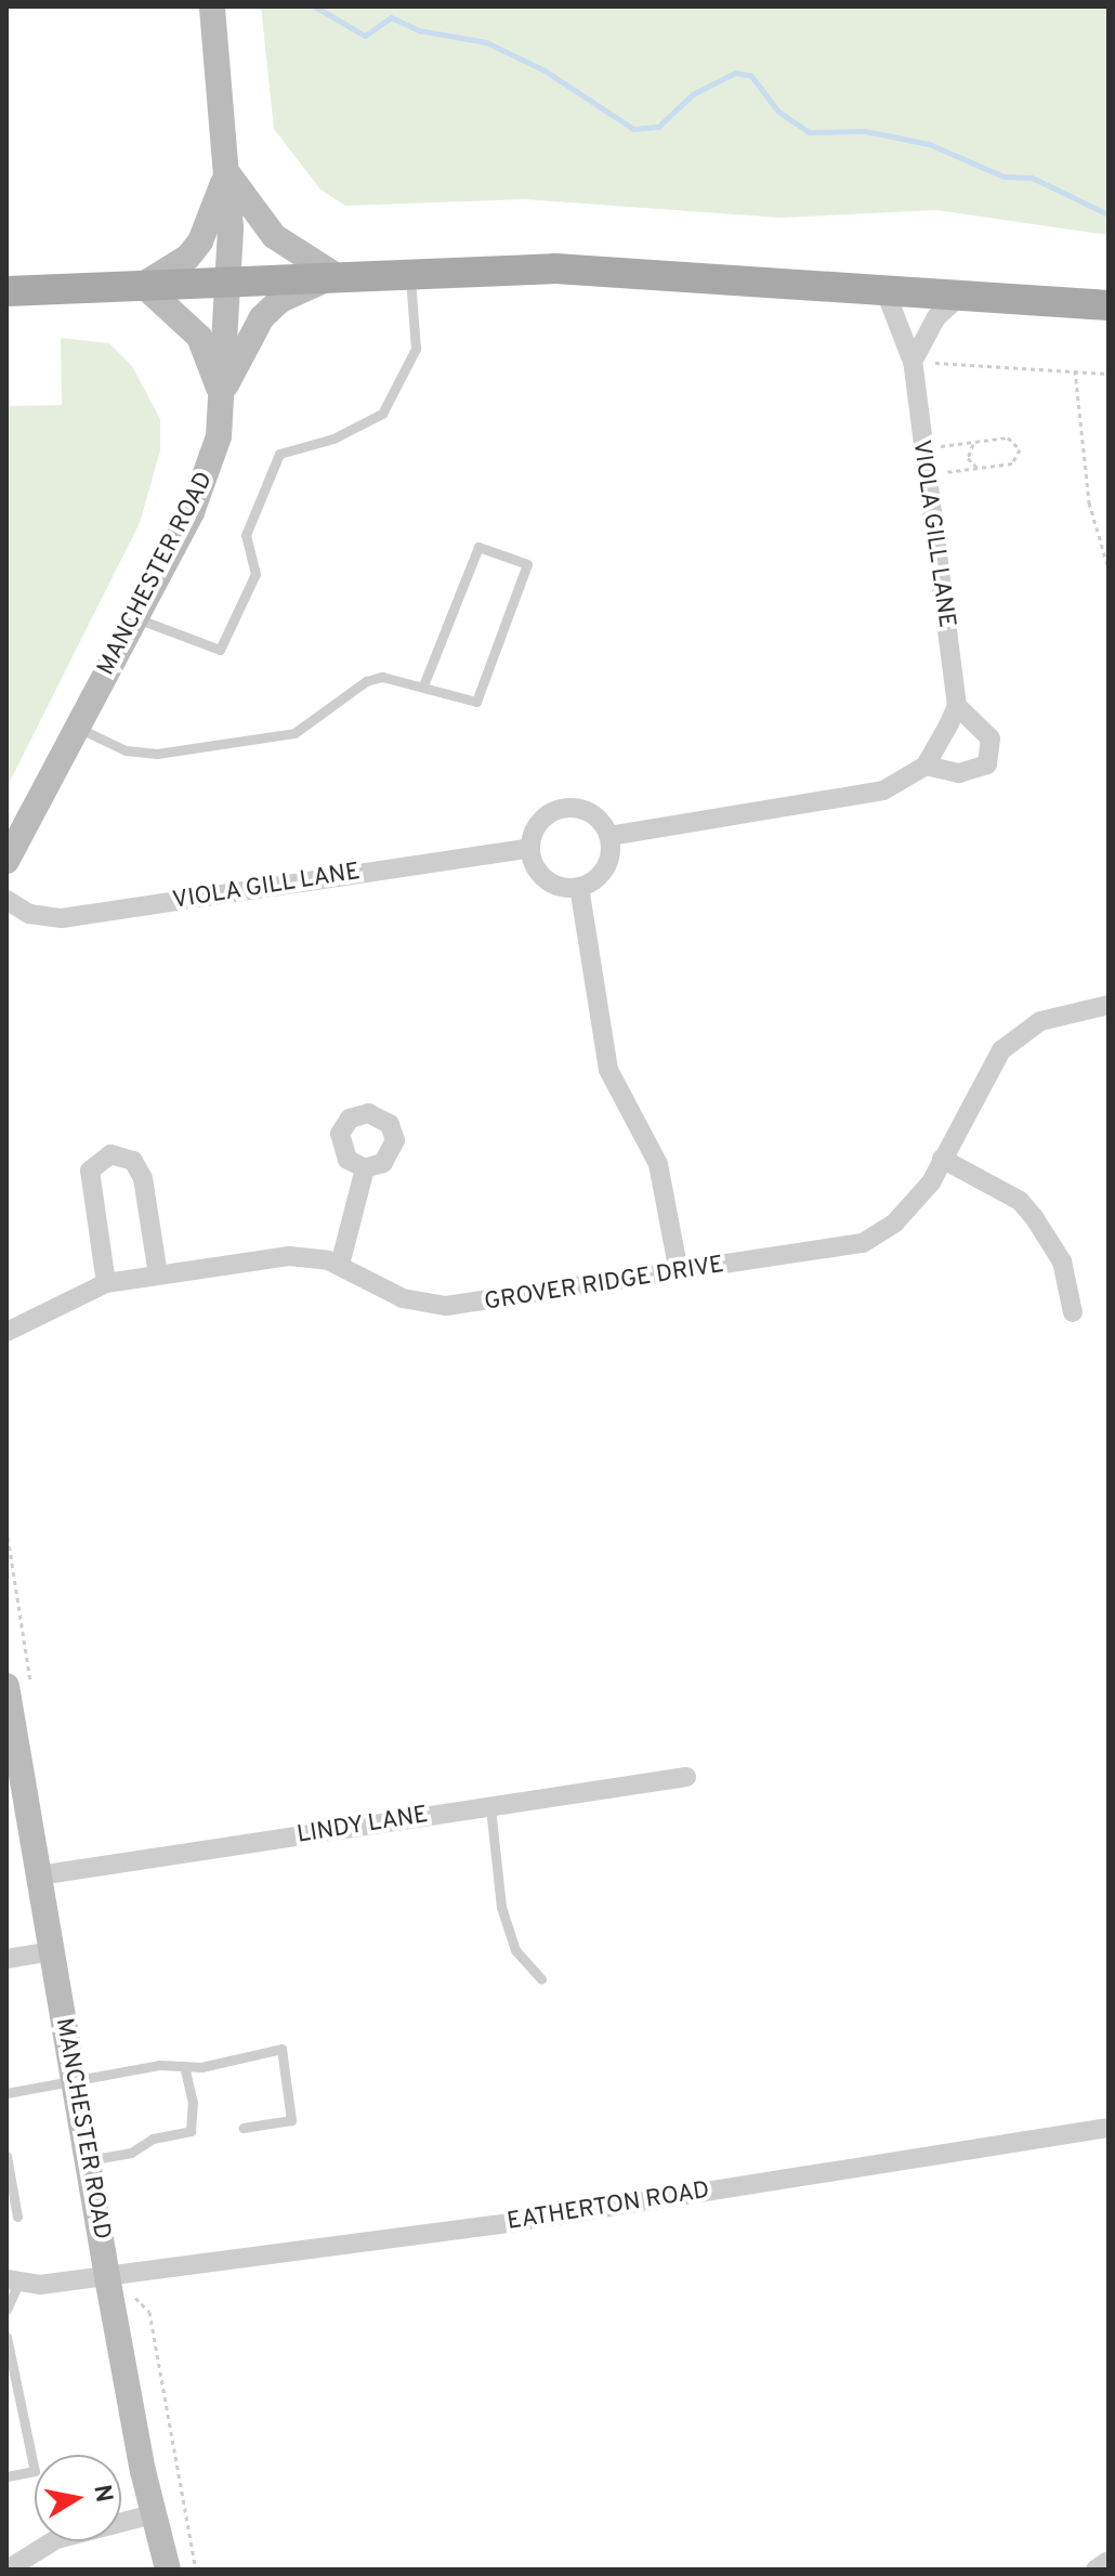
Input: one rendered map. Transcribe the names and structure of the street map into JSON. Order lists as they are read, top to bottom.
{
  "streets": {
    "street": [
      "VIOLA GILL LANE",
      "MANCHESTER ROAD",
      "GROVER RIDGE DRIVE",
      "LINDY LANE",
      "EATHERTON ROAD"
    ]
  },
  "crossings": [
    ["MANCHESTER ROAD", "LINDY LANE"],
    ["MANCHESTER ROAD", "EATHERTON ROAD"]
  ],
  "north": "right"
}
